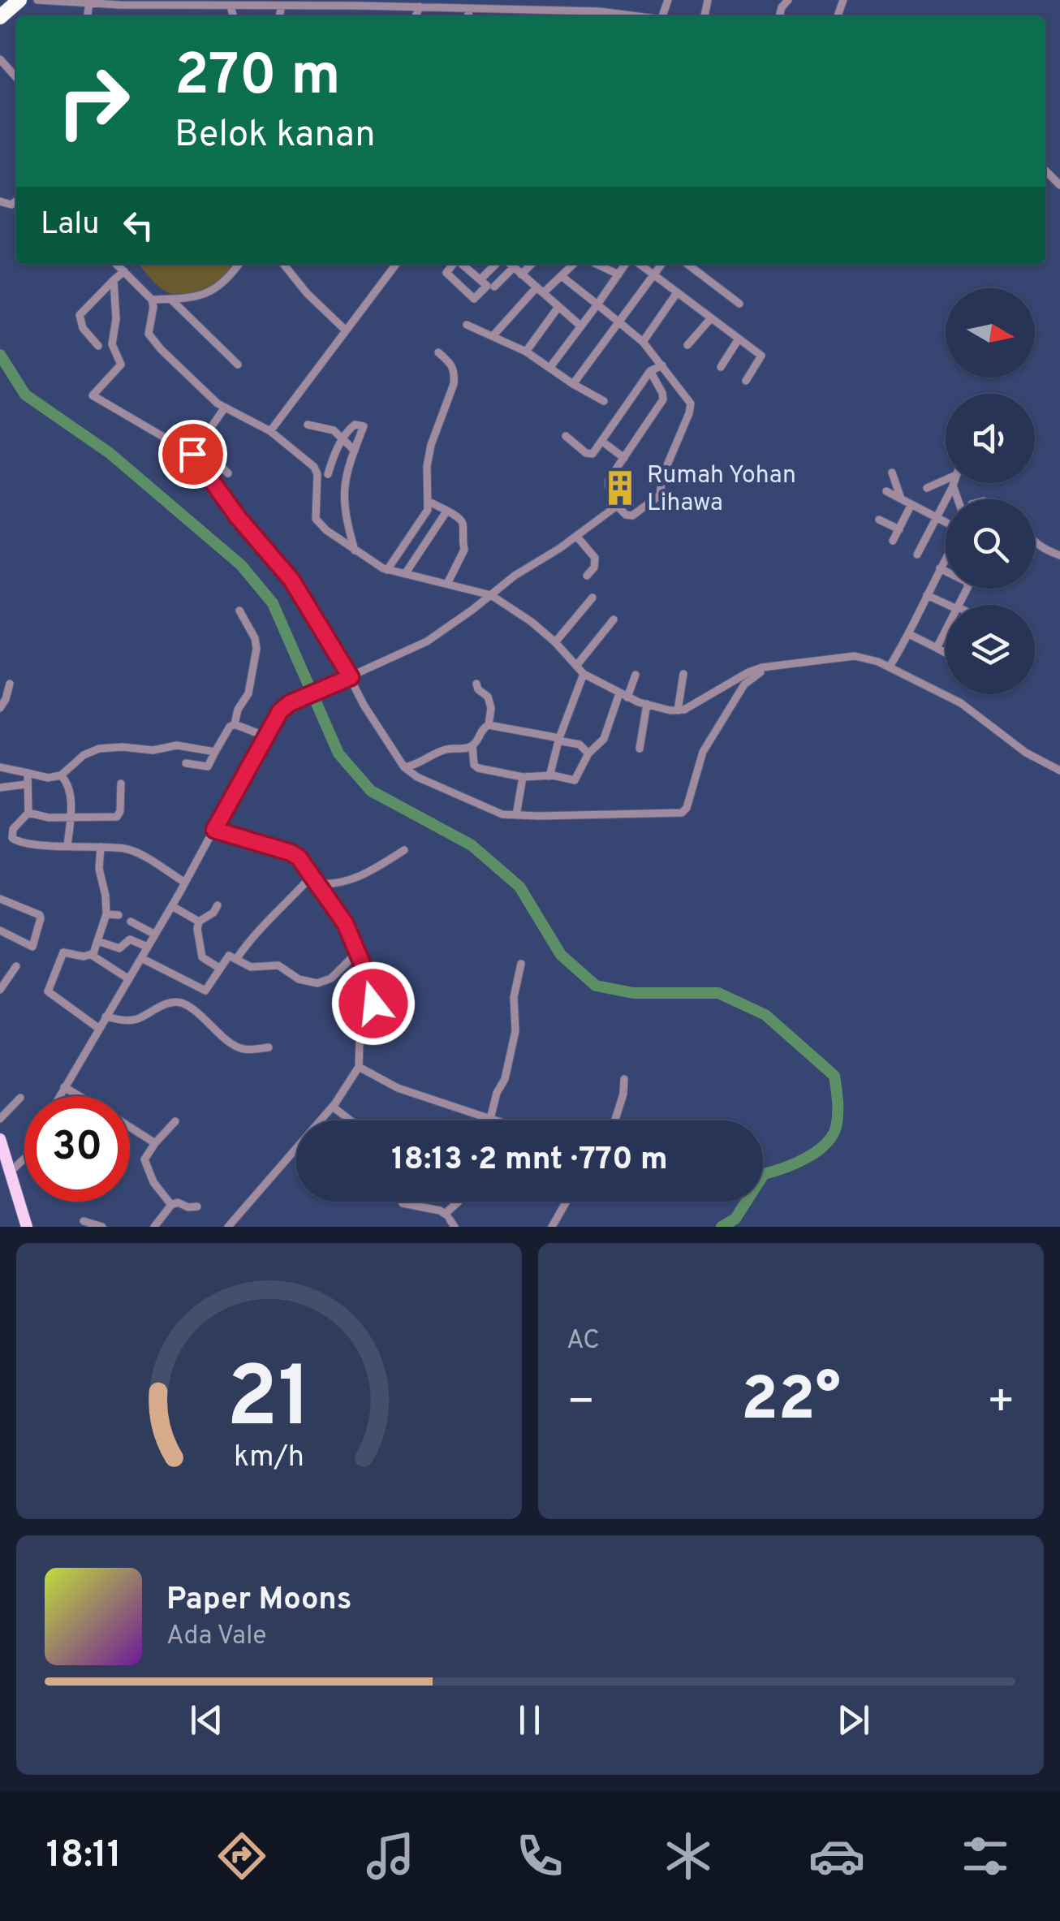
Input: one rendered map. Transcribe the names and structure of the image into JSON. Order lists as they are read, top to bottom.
{
  "places": {
    "building": ["Rumah Yohan Lihawa"]
  },
  "north": "right",
  "page": {
    "turn": ["270 m", "Belok kanan"],
    "then": "Lalu",
    "limit": "30",
    "trip": "18:13 · 2 mnt · 770 m",
    "tile": "AC",
    "heat": ["−", "22°", "+"],
    "song": ["Paper Moons", "Ada Vale"],
    "tabs": "18:11",
    "gauge": ["21", "km/h"]
  }
}
